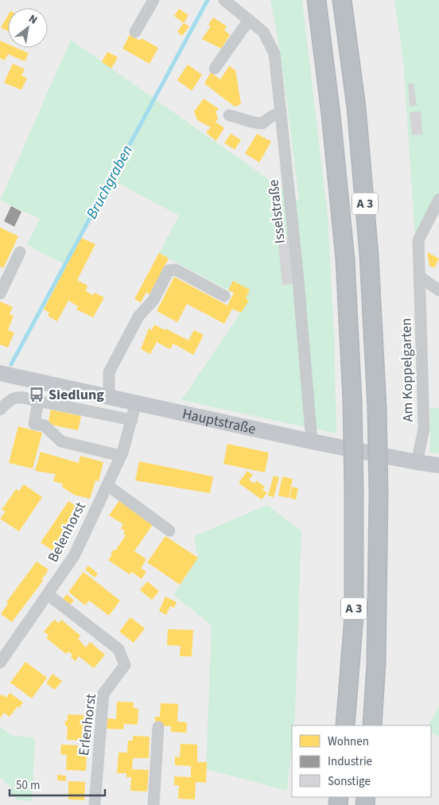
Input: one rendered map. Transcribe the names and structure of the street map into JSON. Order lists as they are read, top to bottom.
{
  "streets": {
    "highway": ["A 3"],
    "main road": ["Hauptstraße"],
    "street": [
      "Isselstraße",
      "Am Koppelgarten",
      "Belenhorst",
      "Erlenhorst"
    ]
  },
  "crossings": [
    ["Isselstraße", "Hauptstraße"],
    ["Am Koppelgarten", "Hauptstraße"],
    ["Hauptstraße", "Belenhorst"],
    ["Belenhorst", "Erlenhorst"]
  ],
  "water": ["Bruchgraben"],
  "places": {
    "bus stop": ["Siedlung"]
  },
  "legend": ["Wohnen", "Industrie", "Sonstige"],
  "scale_bar": "50 m",
  "north": "top right"
}
